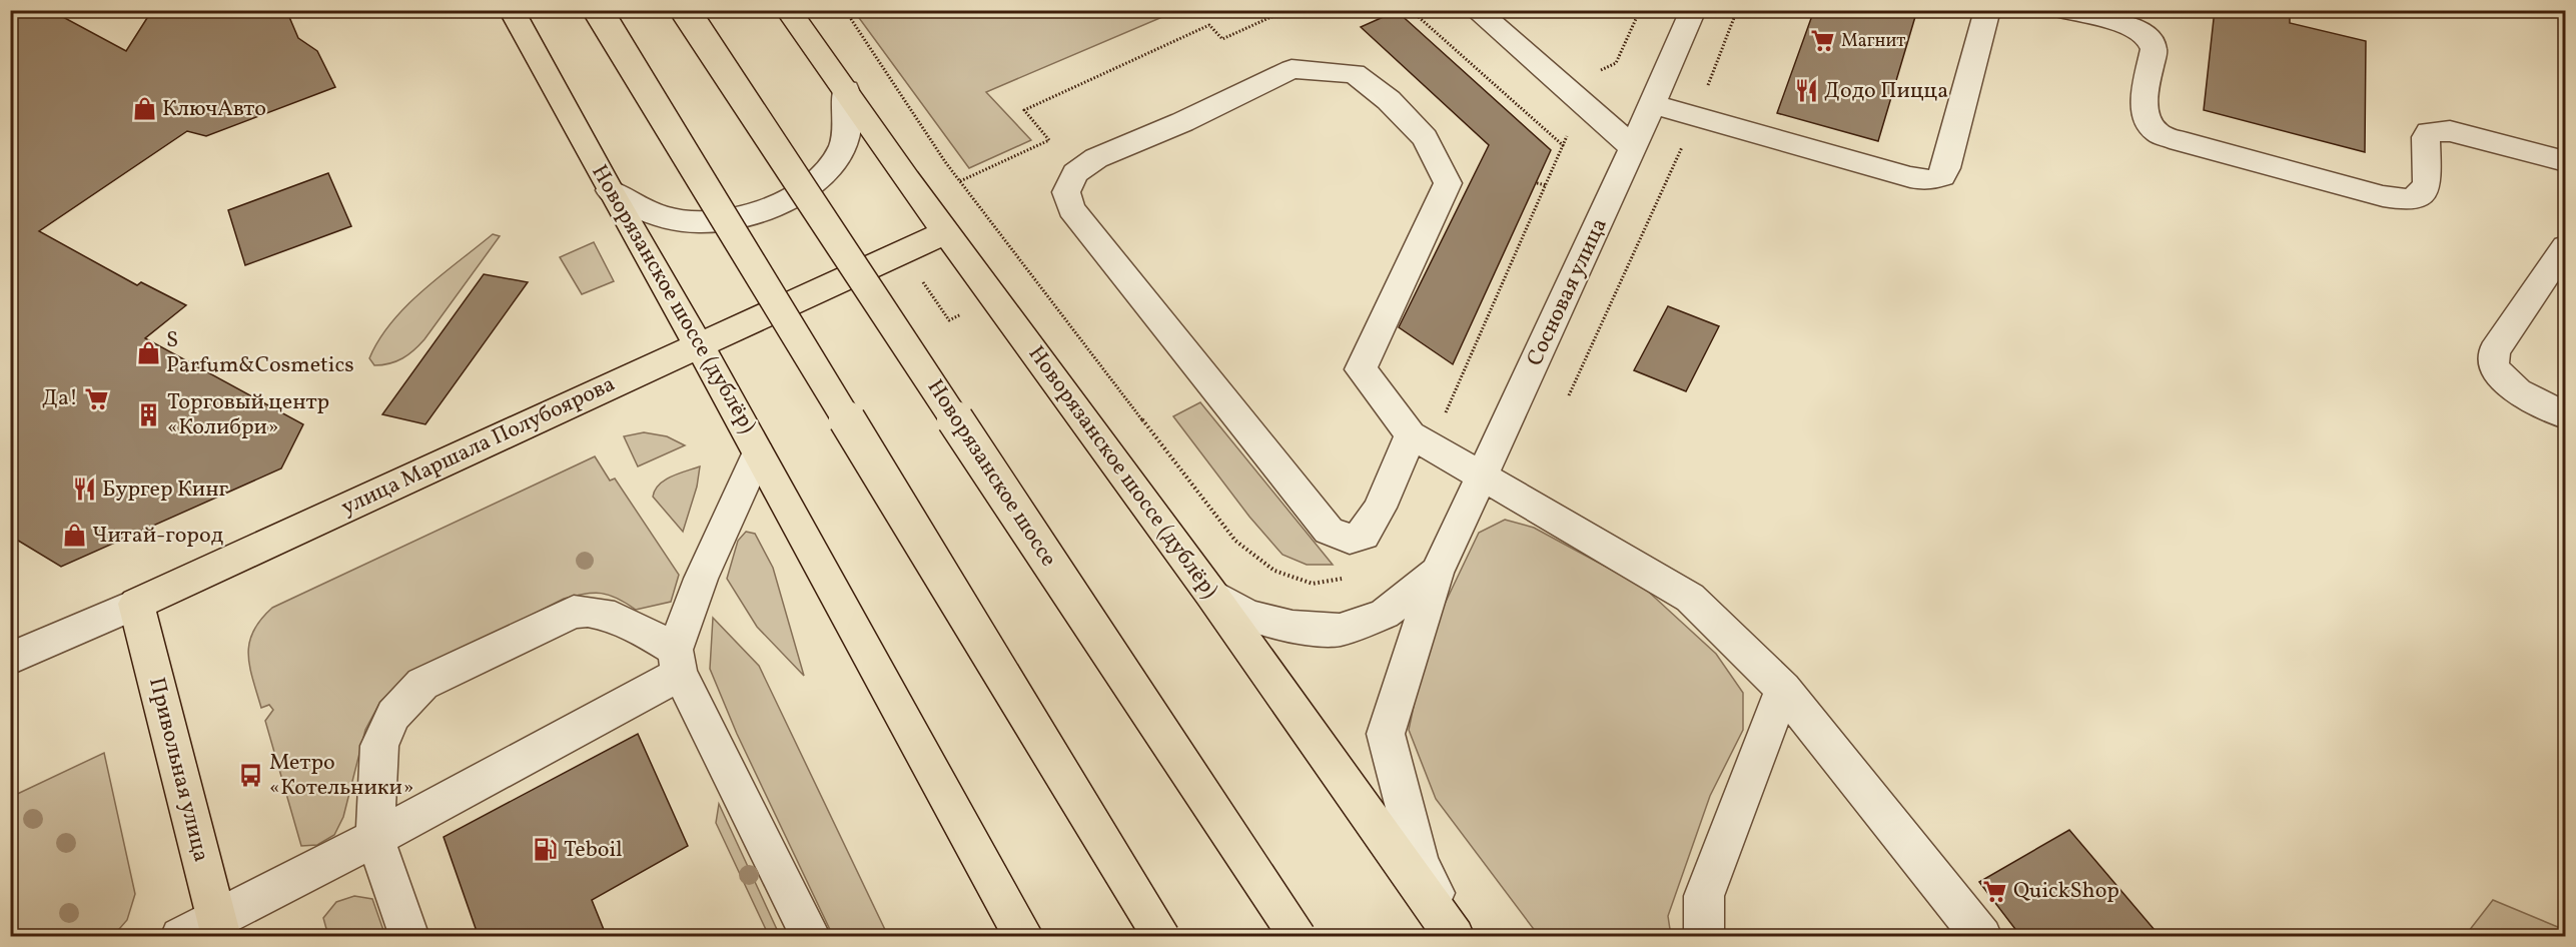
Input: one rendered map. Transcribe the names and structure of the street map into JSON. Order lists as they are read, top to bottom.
{
  "streets": {
    "main road": [
      "Новорязанское шоссе (дублёр)",
      "улица Маршала Полубоярова",
      "Новорязанское шоссе",
      "Привольная улица"
    ],
    "street": ["Сосновая улица"]
  },
  "crossings": [
    ["Сосновая улица", "Новорязанское шоссе (дублёр)"],
    ["Новорязанское шоссе (дублёр)", "улица Маршала Полубоярова"],
    ["улица Маршала Полубоярова", "Привольная улица"]
  ],
  "places": {
    "supermarket": ["Магнит", "Да!", "QuickShop"],
    "restaurant": ["Додо Пицца", "Бургер Кинг"],
    "shop": ["КлючАвто", "S Parfum&Cosmetics", "Читай-город"],
    "building": ["Торговый центр «Колибри»"],
    "bus stop": ["Метро «Котельники»"],
    "fuel station": ["Teboil"]
  }
}
